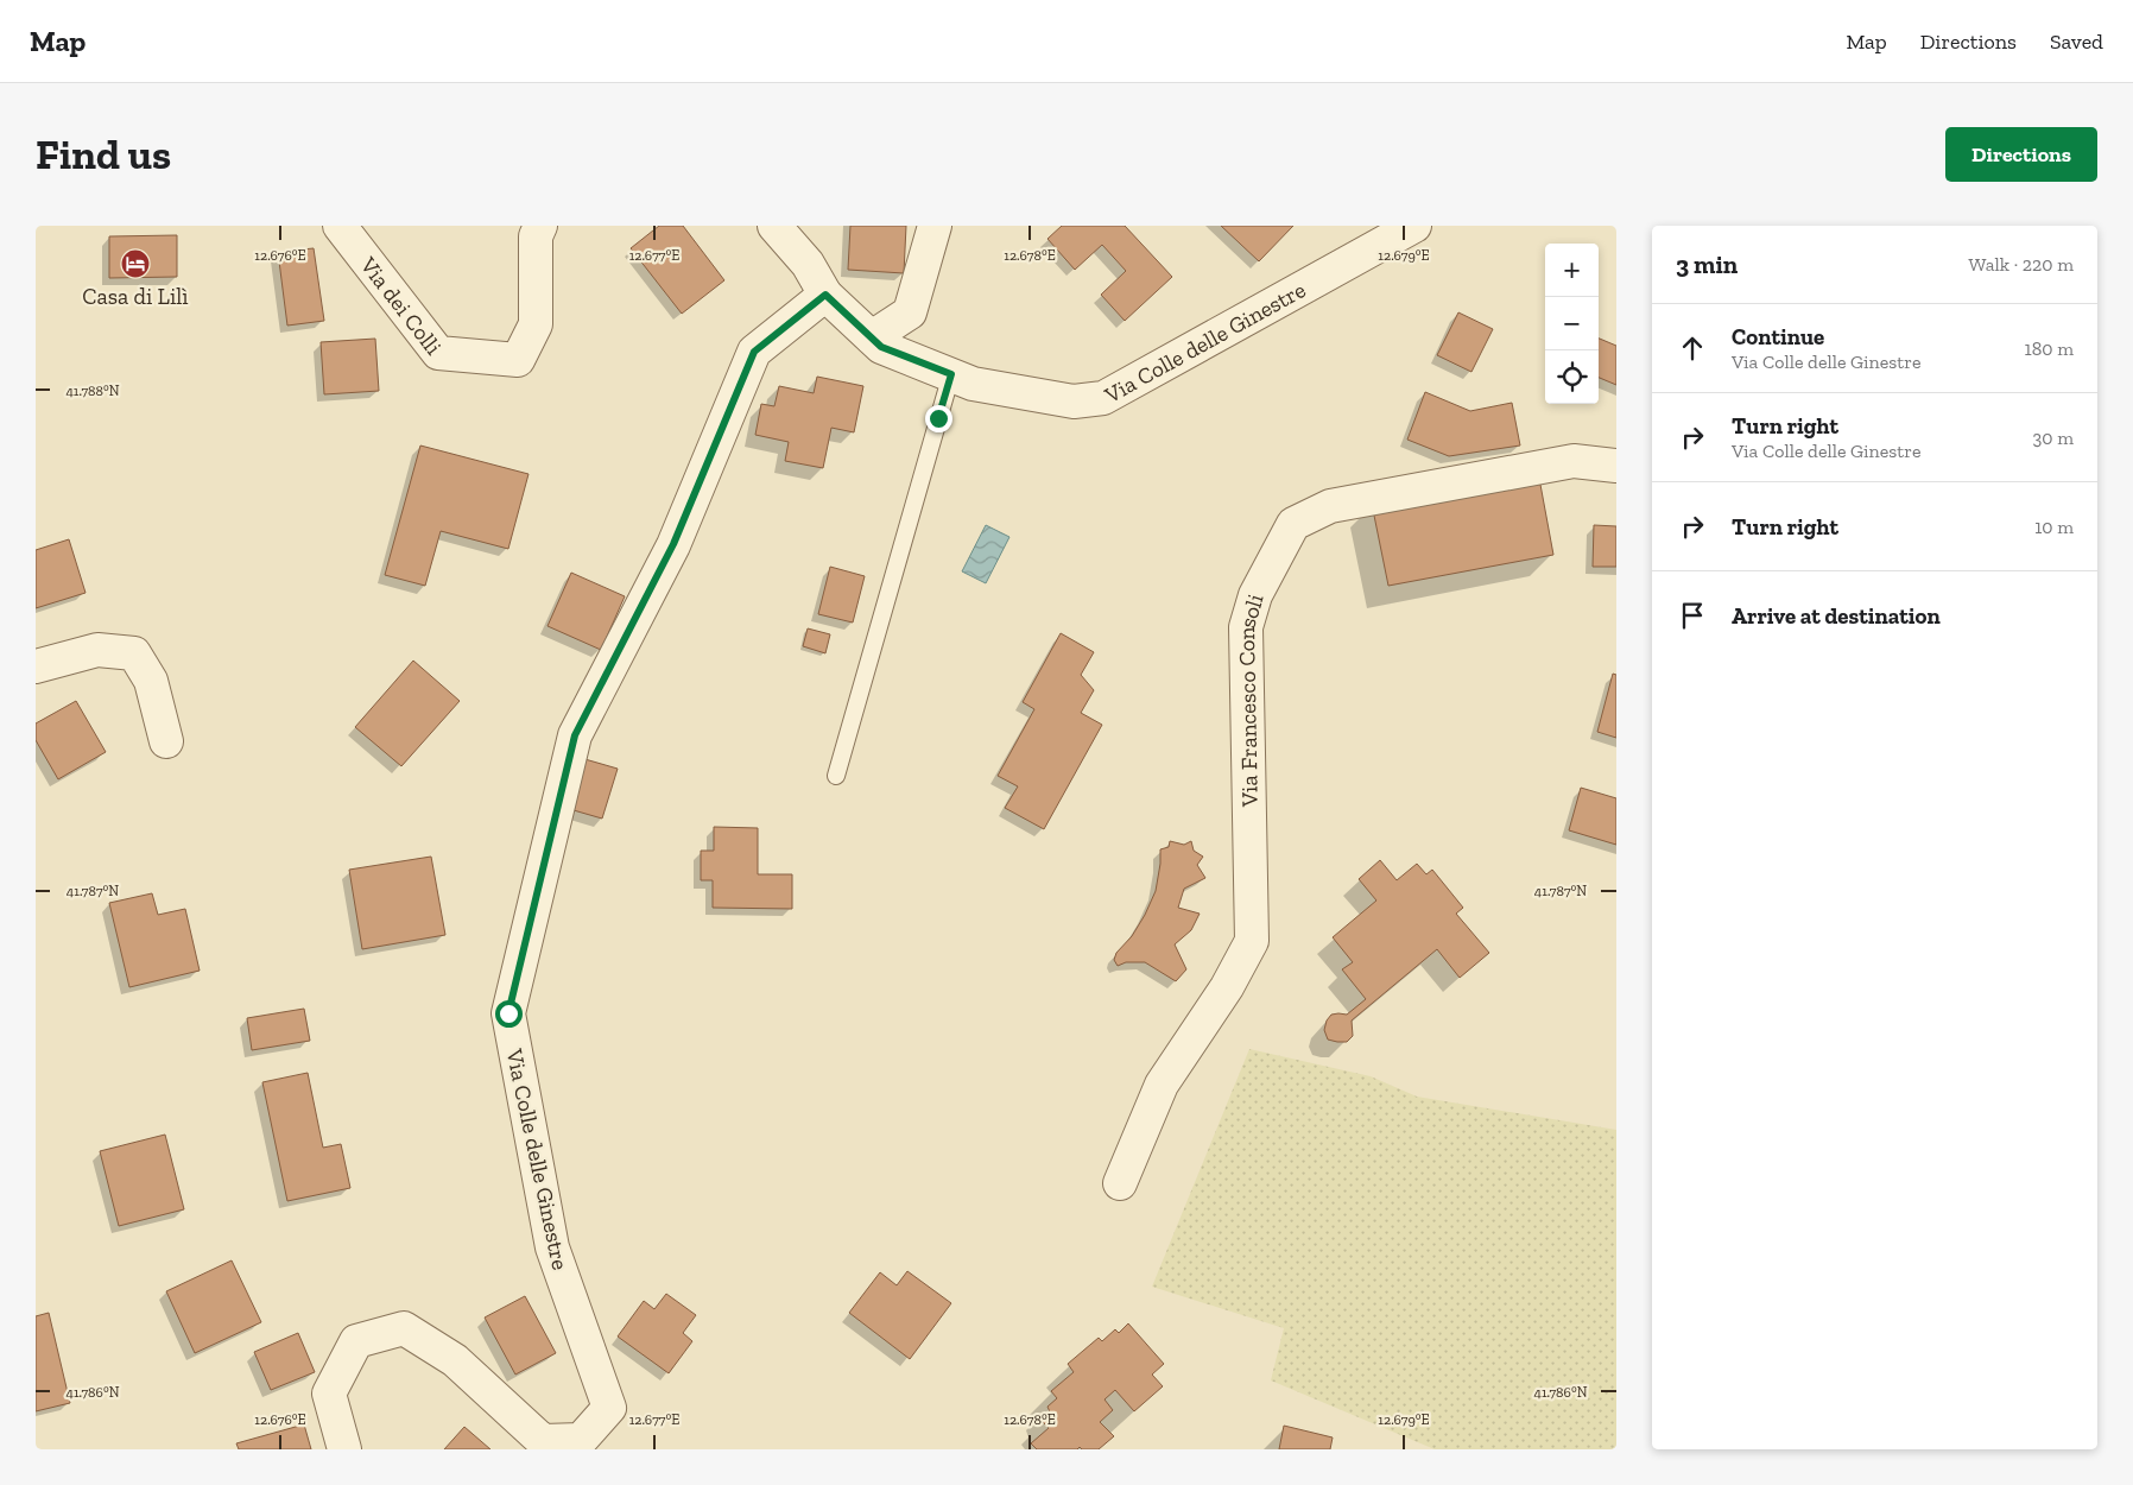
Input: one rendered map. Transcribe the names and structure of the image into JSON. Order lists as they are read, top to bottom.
{
  "streets": {
    "street": ["Via dei Colli", "Via Colle delle Ginestre", "Via Francesco Consoli"]
  },
  "places": {
    "hotel": ["Casa di Lilì"]
  },
  "page": {
    "header": "Map",
    "nav": ["Map", "Directions", "Saved"],
    "buttons": "Directions",
    "title": "Find us",
    "heading": ["3 min", "Walk · 220 m"],
    "map_buttons": ["+", "−"],
    "list": [
      ["Continue", "Via Colle delle Ginestre", "180 m"],
      ["Turn right", "Via Colle delle Ginestre", "30 m"],
      ["Turn right", "10 m"],
      "Arrive at destination"
    ]
  },
  "coordinates": [
    "12.676°E",
    "12.677°E",
    "12.678°E",
    "12.679°E",
    "41.788°N",
    "41.787°N",
    "41.786°N"
  ]
}
